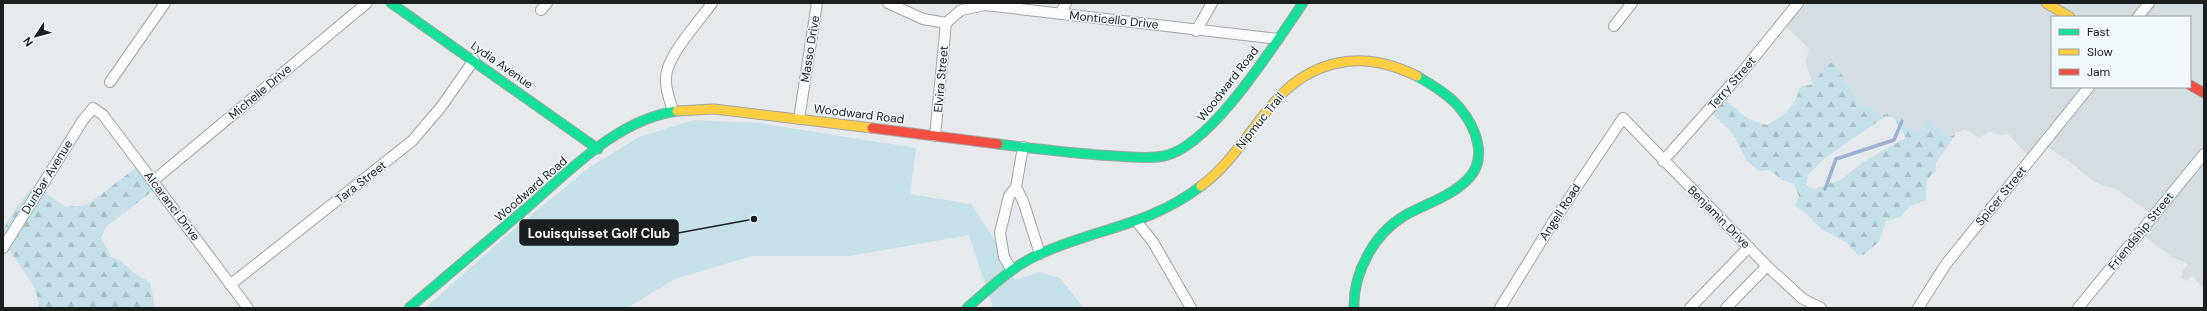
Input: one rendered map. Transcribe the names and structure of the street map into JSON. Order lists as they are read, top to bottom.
{
  "streets": {
    "street": [
      "Monticello Drive",
      "Masso Drive",
      "Lydia Avenue",
      "Elvira Street",
      "Terry Street",
      "Woodward Road",
      "Michelle Drive",
      "Nipmuc Trail",
      "Dunbar Avenue",
      "Tara Street",
      "Spicer Street",
      "Alcaranci Drive",
      "Angell Road",
      "Benjamin Drive",
      "Friendship Street"
    ]
  },
  "crossings": [
    ["Monticello Drive", "Elvira Street"],
    ["Monticello Drive", "Woodward Road"],
    ["Masso Drive", "Woodward Road"],
    ["Lydia Avenue", "Woodward Road"],
    ["Lydia Avenue", "Tara Street"],
    ["Elvira Street", "Woodward Road"],
    ["Terry Street", "Benjamin Drive"],
    ["Michelle Drive", "Alcaranci Drive"],
    ["Dunbar Avenue", "Alcaranci Drive"],
    ["Tara Street", "Alcaranci Drive"],
    ["Angell Road", "Benjamin Drive"]
  ],
  "places": ["Louisquisset Golf Club"],
  "legend": ["Fast", "Slow", "Jam"],
  "north": "bottom left"
}
